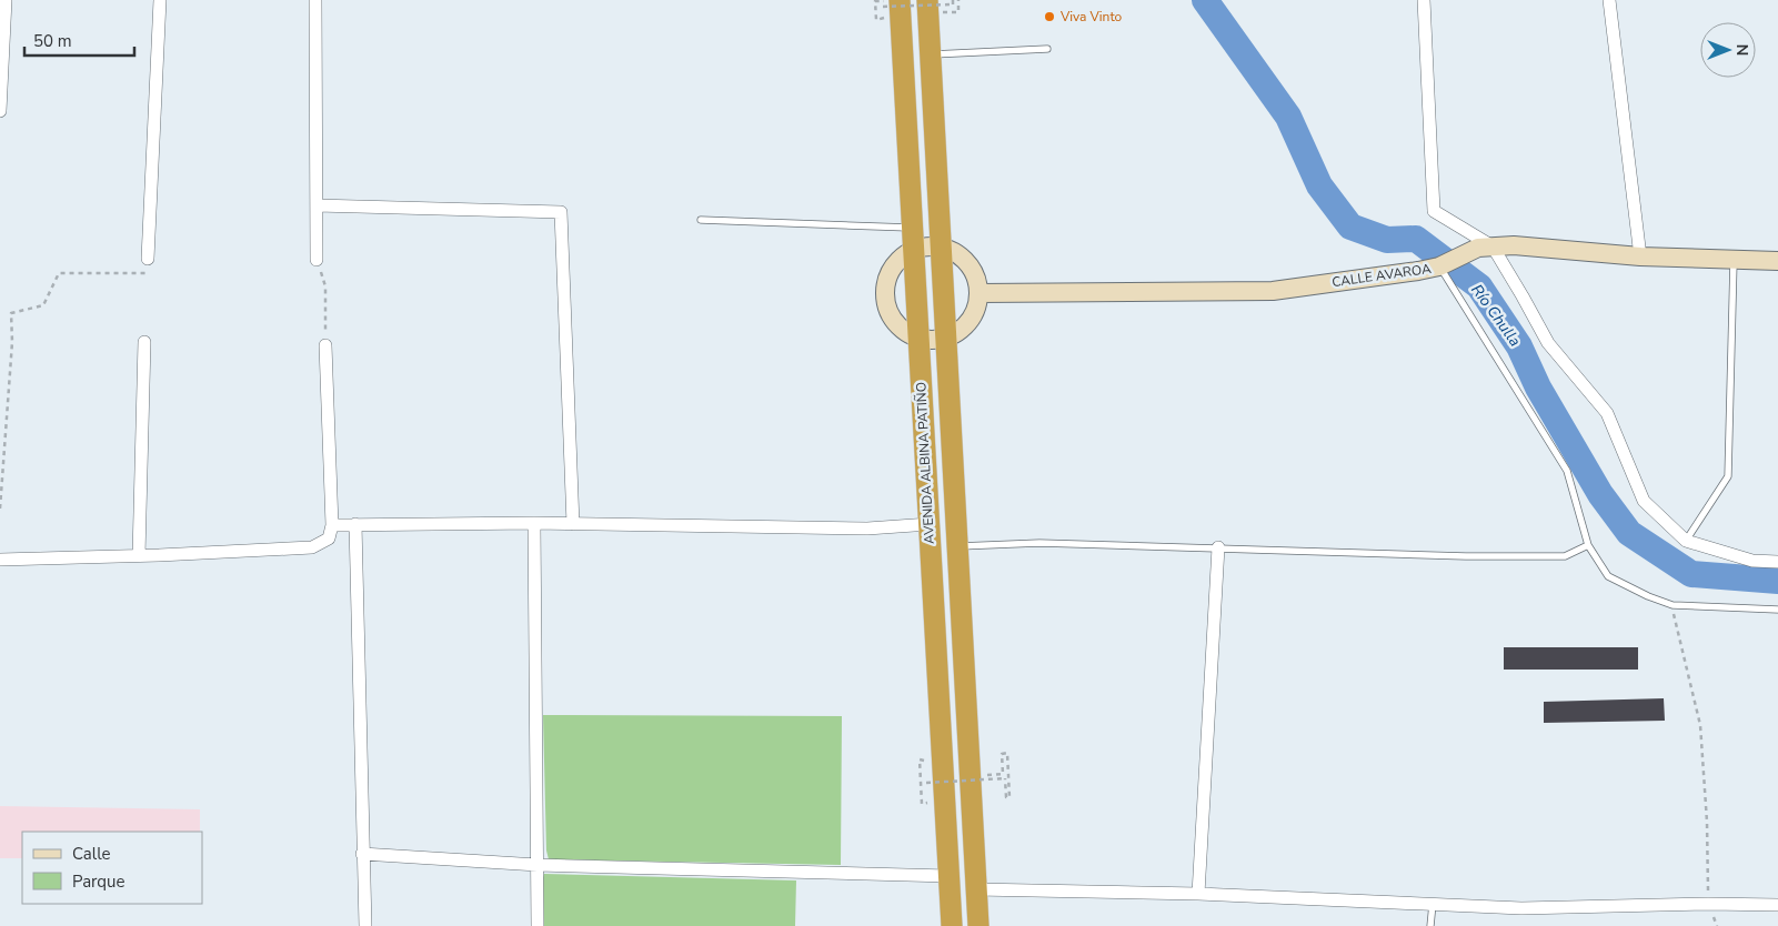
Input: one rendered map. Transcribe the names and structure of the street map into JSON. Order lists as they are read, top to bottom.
{
  "streets": {
    "highway": ["AVENIDA ALBINA PATIÑO"],
    "main road": ["CALLE AVAROA"]
  },
  "water": ["Río Chulla"],
  "places": ["Viva Vinto"],
  "legend": ["Calle", "Parque"],
  "scale_bar": "50 m",
  "north": "right"
}
